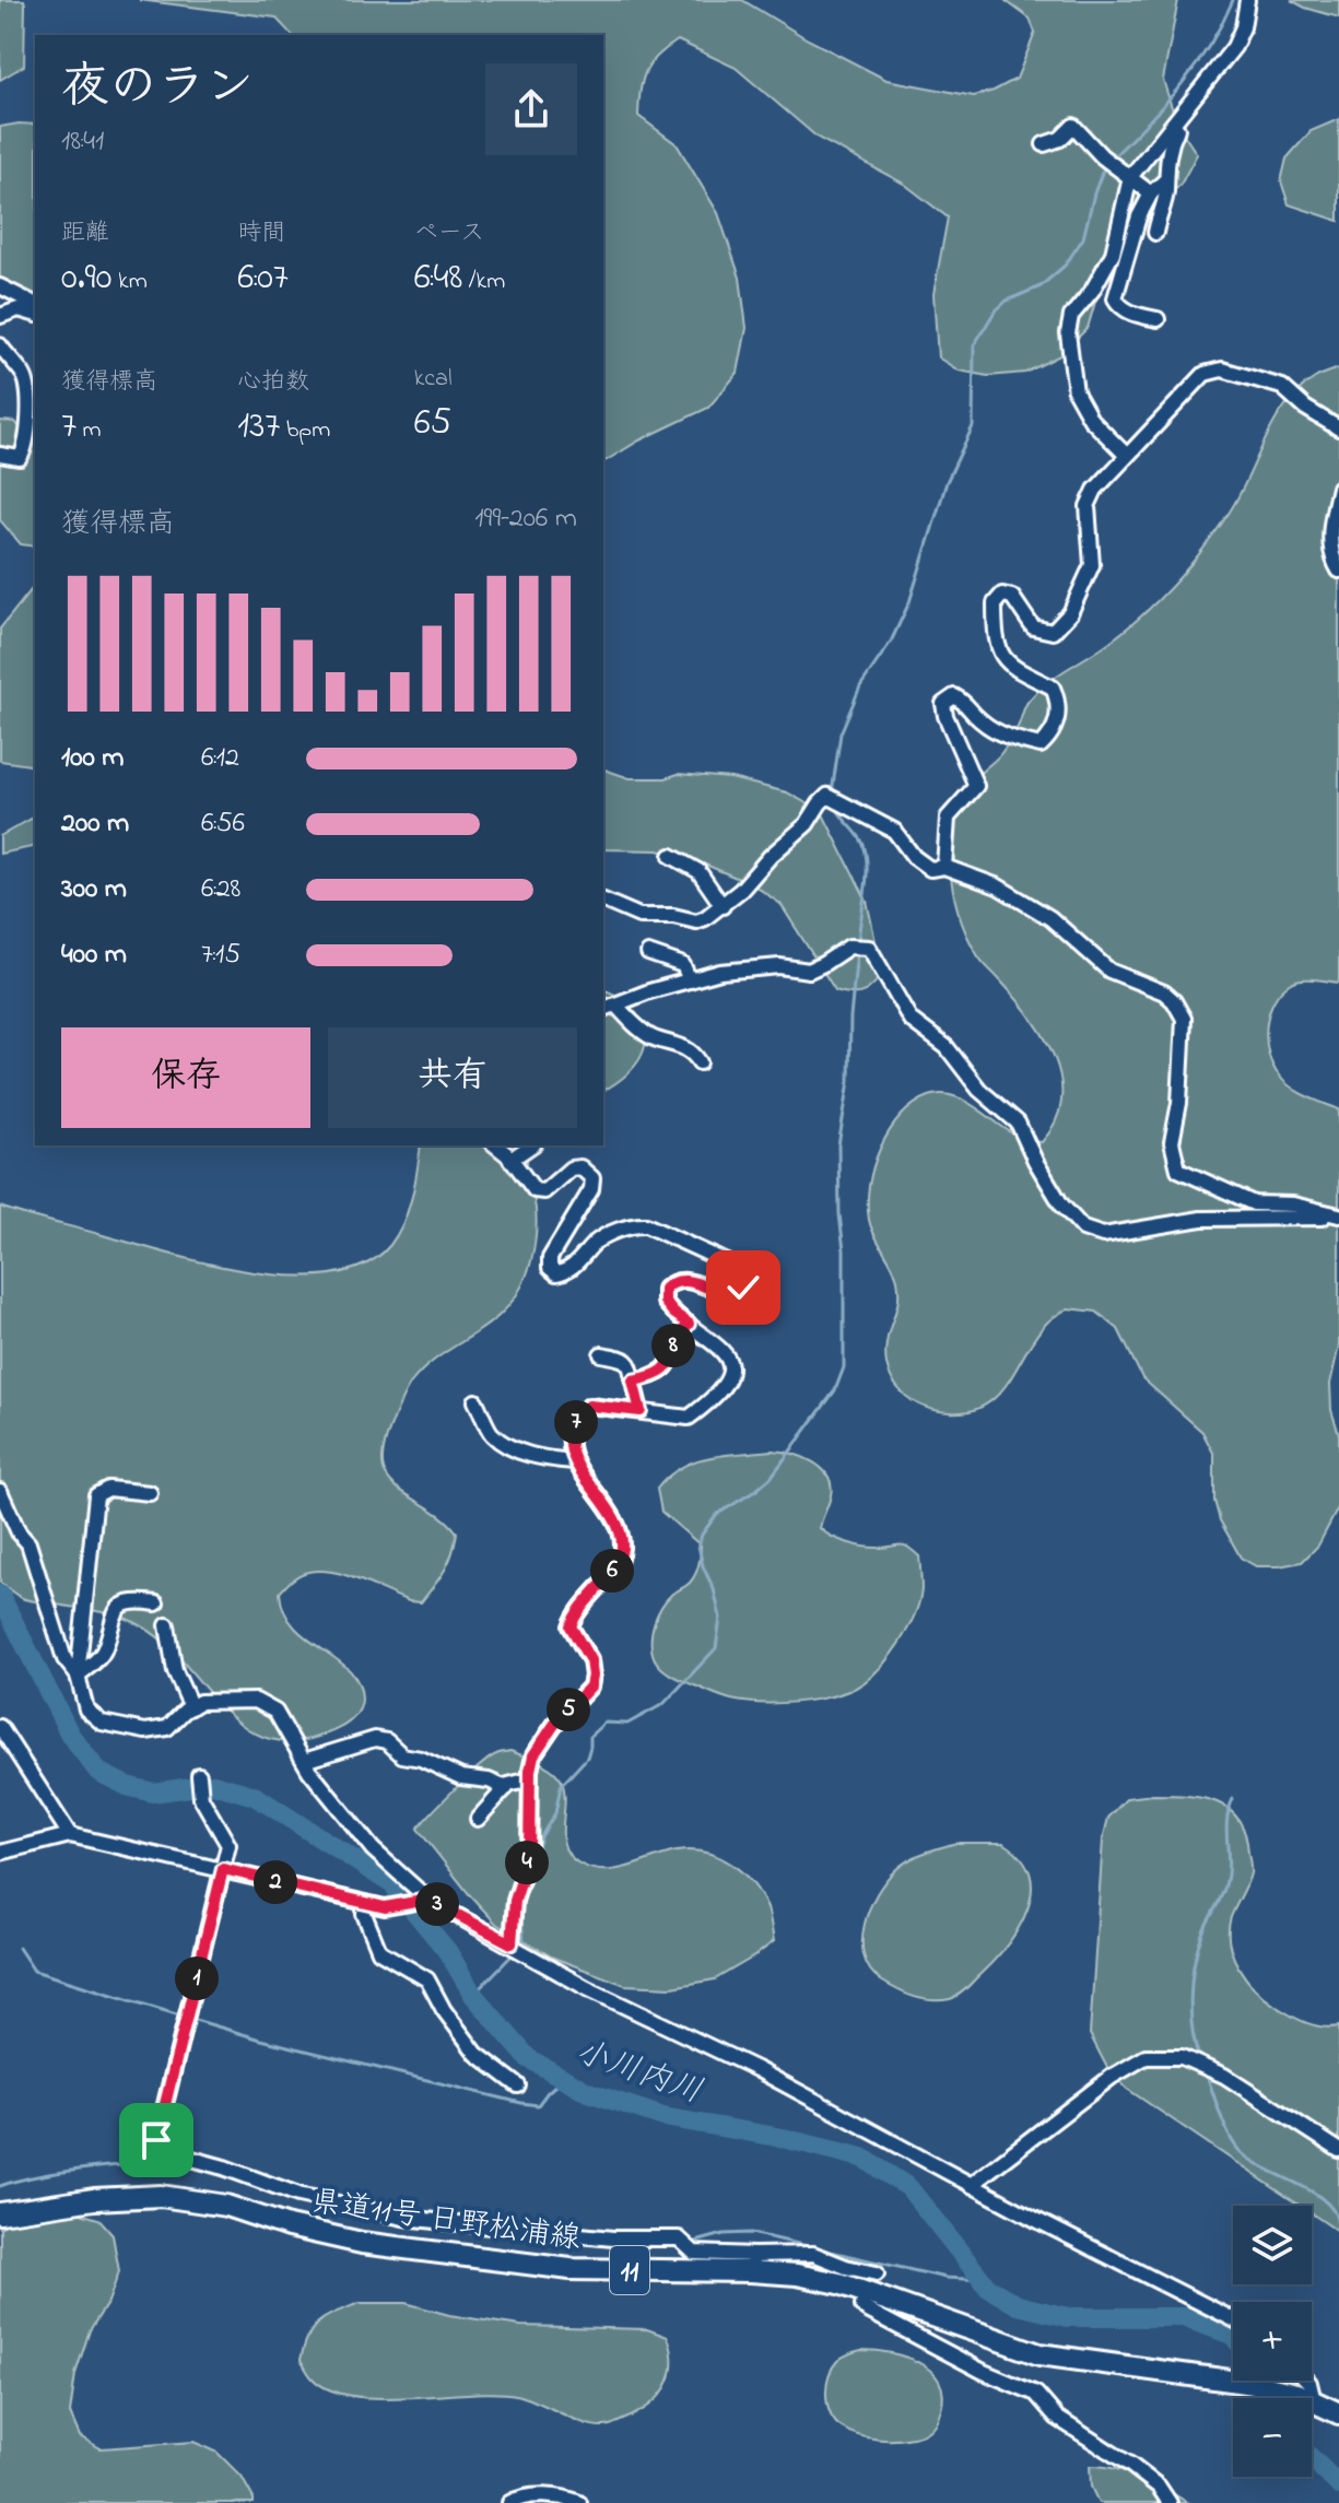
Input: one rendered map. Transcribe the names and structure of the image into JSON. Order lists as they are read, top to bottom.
{
  "streets": {
    "main road": ["県道11号 日野松浦線", "11"]
  },
  "water": ["小川内川"],
  "page": {
    "heading": ["夜のラン", "18:41"],
    "stats": [
      ["距離", "0.90 km"],
      ["時間", "6:07"],
      ["ペース", "6:48 /km"],
      ["獲得標高", "7 m"],
      ["心拍数", "137 bpm"],
      ["kcal", "65"]
    ],
    "chart": ["獲得標高", "199–206 m"],
    "list": [
      {
        "name": "100 m",
        "note": "6:12"
      },
      {
        "name": "200 m",
        "note": "6:56"
      },
      {
        "name": "300 m",
        "note": "6:28"
      },
      {
        "name": "400 m",
        "note": "7:15"
      }
    ],
    "buttons": ["保存", "共有"],
    "pins": [
      "8",
      "7",
      "6",
      "5",
      "4",
      "2",
      "3",
      "1"
    ],
    "map_buttons": ["+", "−"]
  }
}
